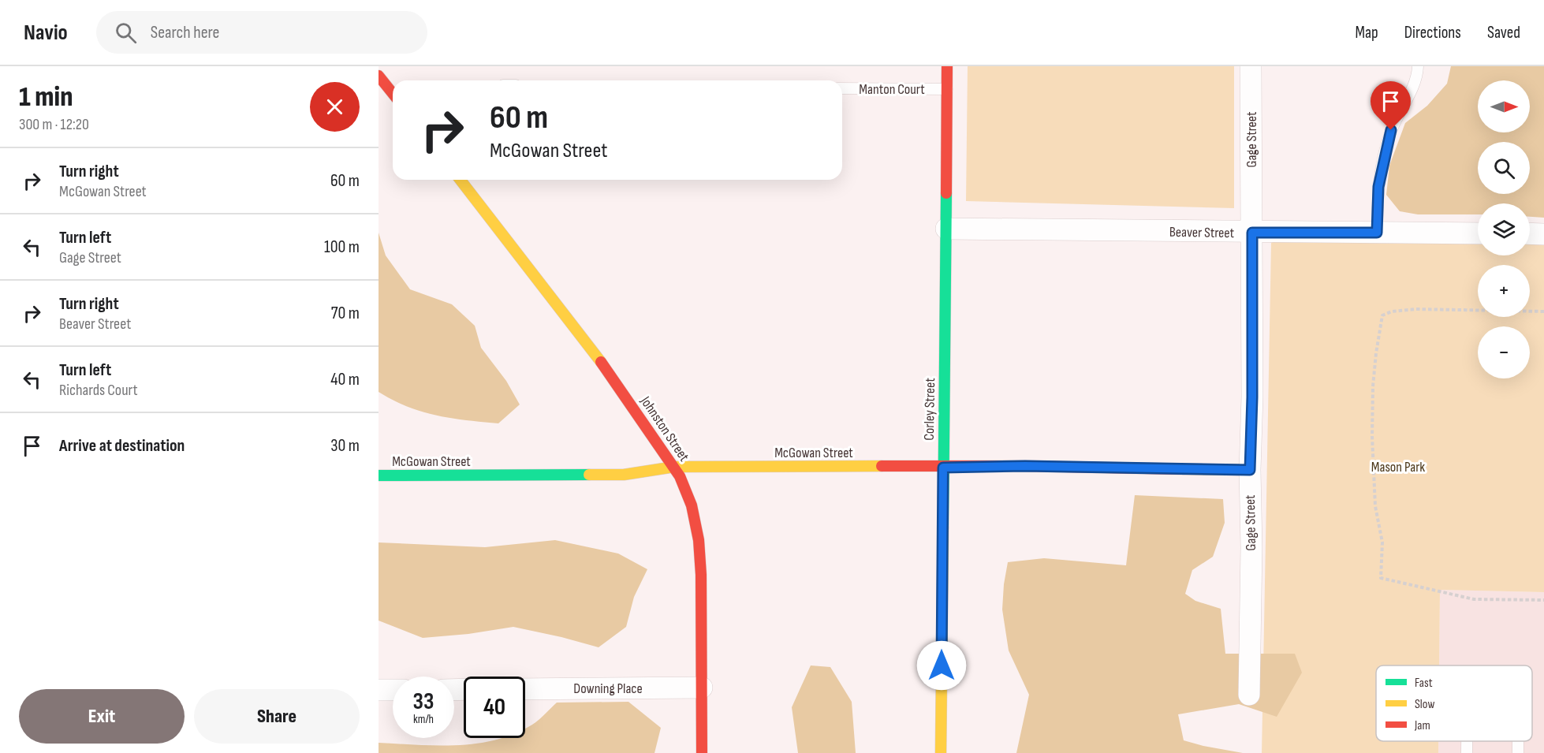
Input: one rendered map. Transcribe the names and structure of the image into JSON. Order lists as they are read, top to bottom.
{
  "streets": {
    "street": [
      "Gage Street",
      "Beaver Street",
      "Corley Street",
      "Johnston Street",
      "McGowan Street",
      "Downing Place"
    ],
    "lane": ["Manton Court"]
  },
  "crossings": [
    ["Manton Court", "Corley Street"],
    ["Gage Street", "Beaver Street"],
    ["Gage Street", "McGowan Street"],
    ["Beaver Street", "Corley Street"],
    ["Corley Street", "McGowan Street"],
    ["Johnston Street", "McGowan Street"],
    ["Johnston Street", "Downing Place"]
  ],
  "parks": ["Mason Park"],
  "legend": ["Fast", "Slow", "Jam"],
  "north": "right",
  "page": {
    "header": "Navio",
    "search": "Search here",
    "nav": ["Map", "Directions", "Saved"],
    "heading": ["1 min", "300 m · 12:20"],
    "map_buttons": ["+", "−"],
    "turn": ["60 m", "McGowan Street"],
    "list": [
      {
        "name": "Turn right",
        "note": "McGowan Street",
        "value": "60 m"
      },
      {
        "name": "Turn left",
        "note": "Gage Street",
        "value": "100 m"
      },
      {
        "name": "Turn right",
        "note": "Beaver Street",
        "value": "70 m"
      },
      {
        "name": "Turn left",
        "note": "Richards Court",
        "value": "40 m"
      },
      {
        "name": "Arrive at destination",
        "value": "30 m"
      }
    ],
    "speed": "33 km/h",
    "limit": "40",
    "buttons": ["Exit", "Share"]
  }
}
